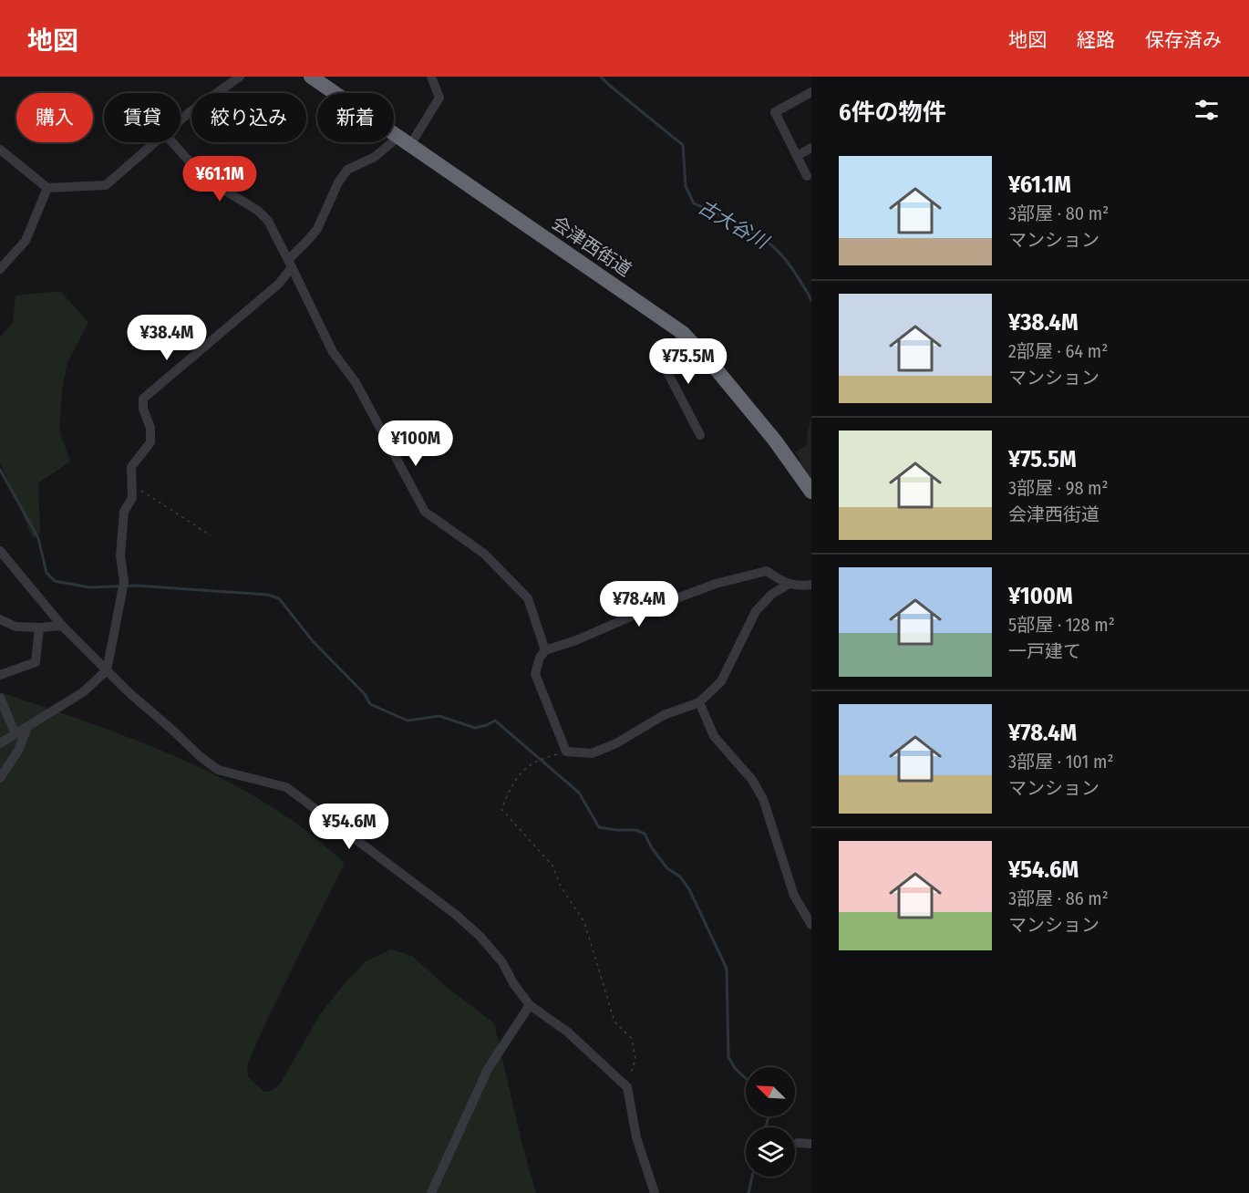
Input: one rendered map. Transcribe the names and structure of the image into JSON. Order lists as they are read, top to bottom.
{
  "streets": {
    "highway": ["会津西街道"]
  },
  "water": ["古大谷川"],
  "north": "top left",
  "page": {
    "header": "地図",
    "nav": ["地図", "経路", "保存済み"],
    "heading": "6件の物件",
    "chip": [
      "購入",
      "賃貸",
      "絞り込み",
      "新着"
    ],
    "list": [
      {
        "name": "¥61.1M",
        "note": "3部屋 · 80 m² · マンション"
      },
      {
        "name": "¥38.4M",
        "note": "2部屋 · 64 m² · マンション"
      },
      {
        "name": "¥75.5M",
        "note": "3部屋 · 98 m² · 会津西街道"
      },
      {
        "name": "¥100M",
        "note": "5部屋 · 128 m² · 一戸建て"
      },
      {
        "name": "¥78.4M",
        "note": "3部屋 · 101 m² · マンション"
      },
      {
        "name": "¥54.6M",
        "note": "3部屋 · 86 m² · マンション"
      }
    ],
    "price": [
      "¥61.1M",
      "¥38.4M",
      "¥75.5M",
      "¥100M",
      "¥78.4M",
      "¥54.6M"
    ]
  }
}
